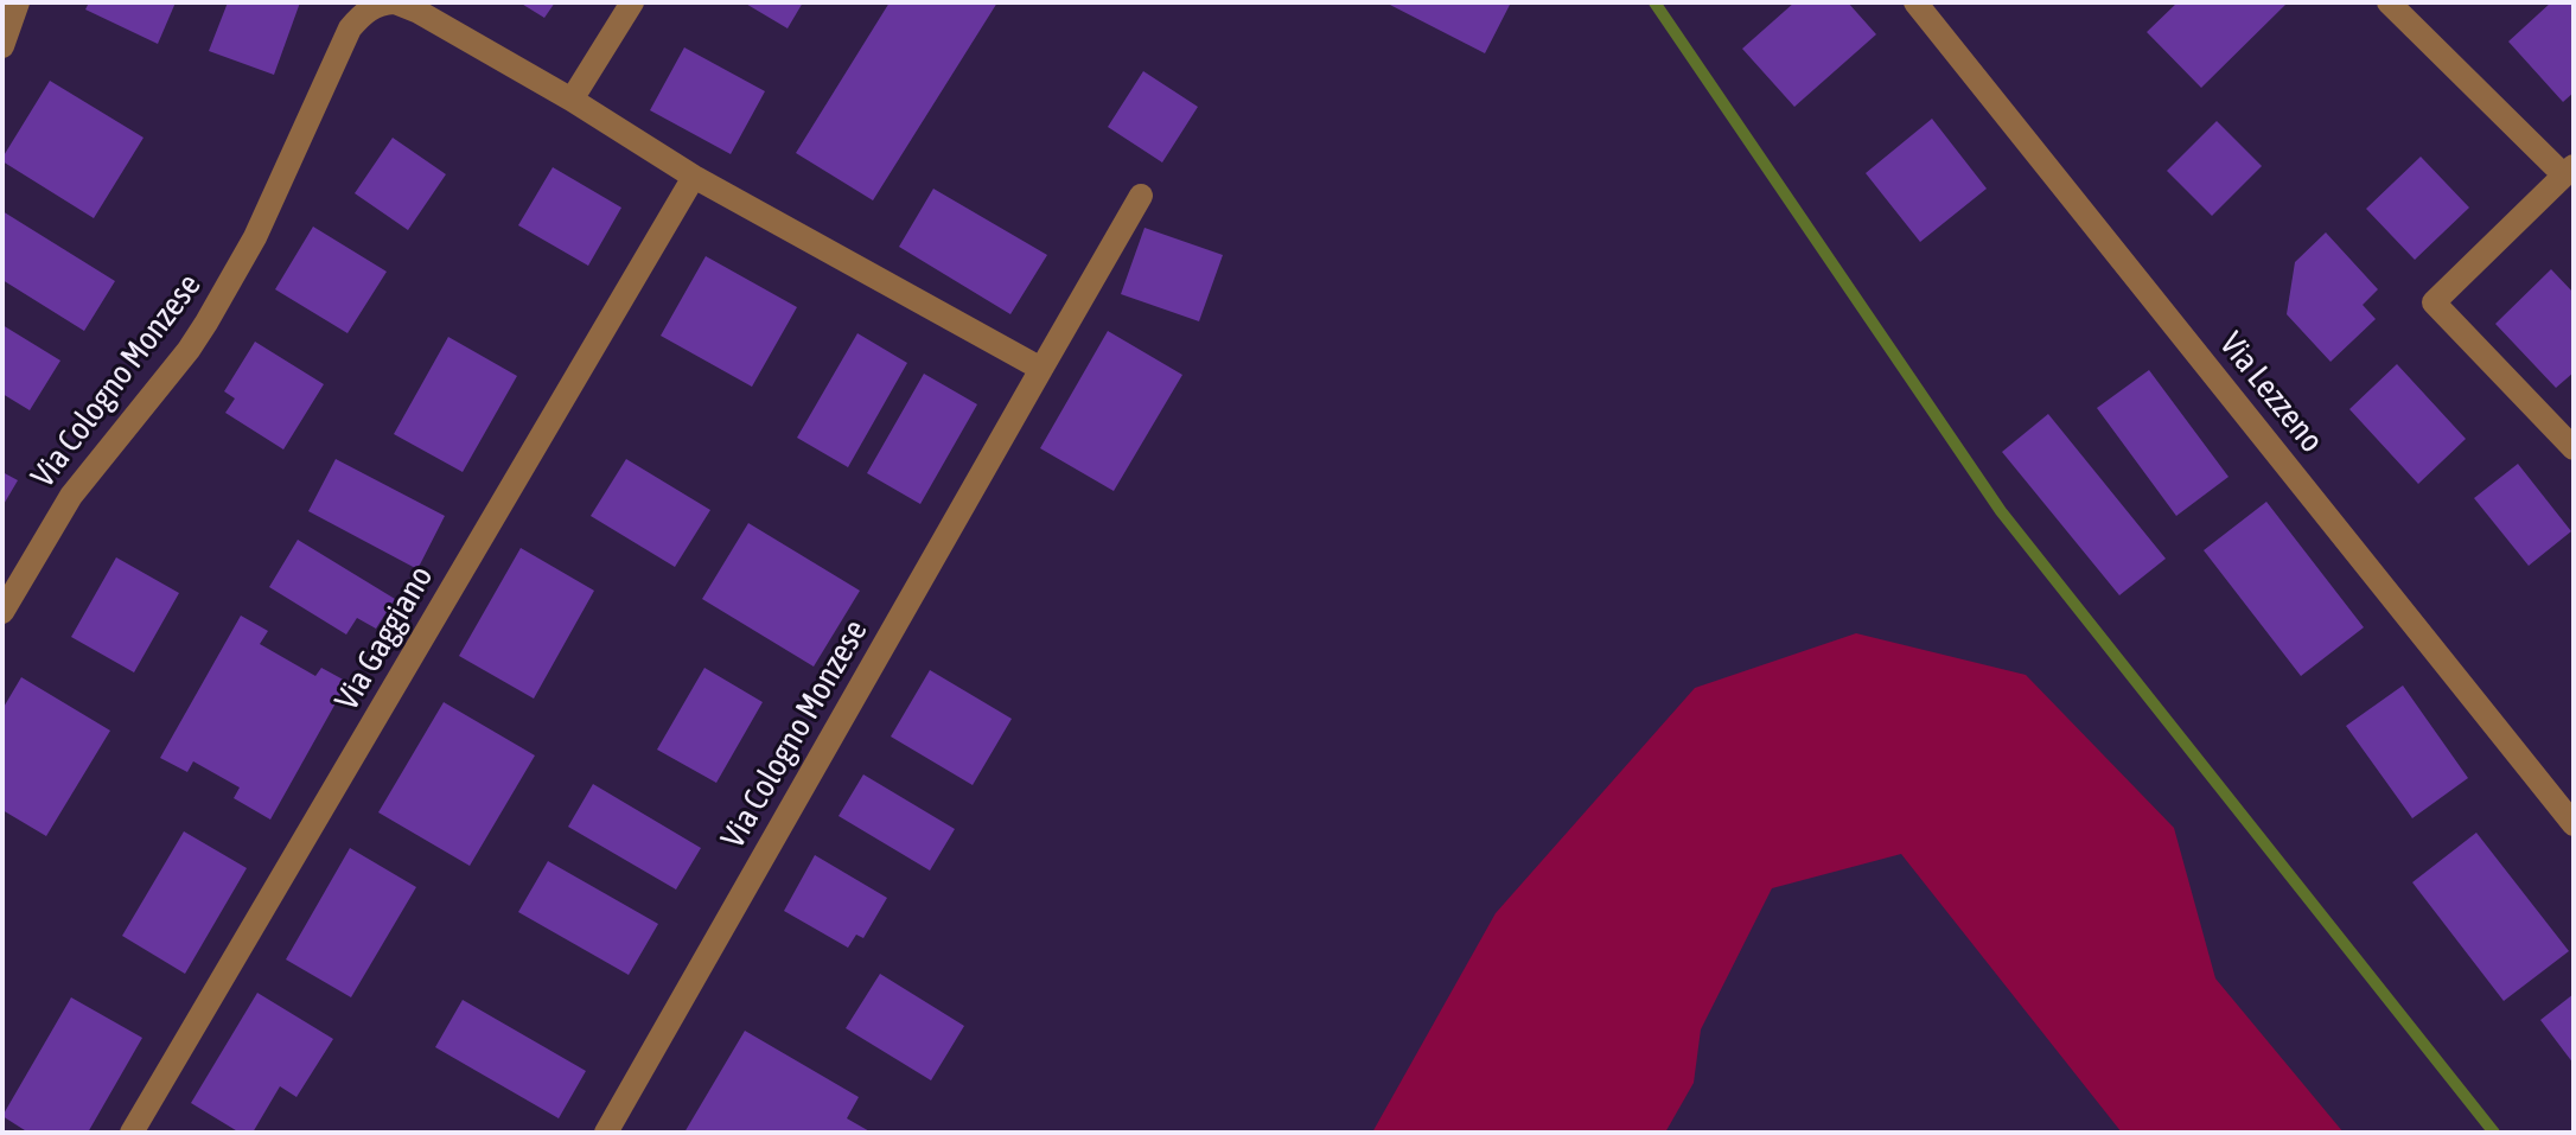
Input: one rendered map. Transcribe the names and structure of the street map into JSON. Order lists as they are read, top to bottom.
{
  "streets": {
    "street": ["Via Cologno Monzese", "Via Lezzeno", "Via Gaggiano"]
  },
  "crossings": [
    ["Via Cologno Monzese", "Via Gaggiano"]
  ]
}
